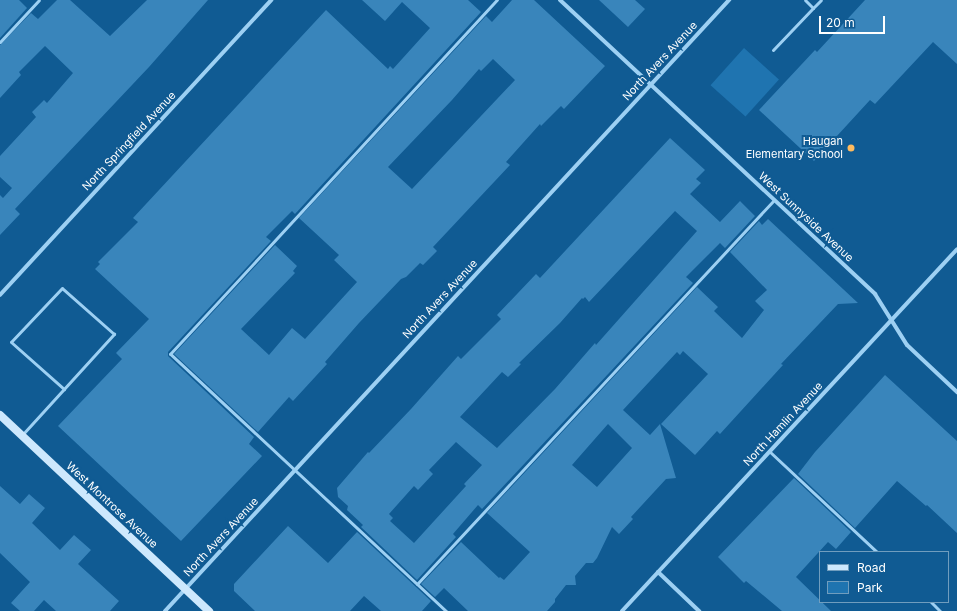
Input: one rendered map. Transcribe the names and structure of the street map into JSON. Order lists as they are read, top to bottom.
{
  "streets": {
    "main road": ["West Montrose Avenue"],
    "street": [
      "North Avers Avenue",
      "North Springfield Avenue",
      "West Sunnyside Avenue",
      "North Hamlin Avenue"
    ]
  },
  "crossings": [
    ["North Avers Avenue", "West Sunnyside Avenue"],
    ["North Avers Avenue", "West Montrose Avenue"],
    ["West Sunnyside Avenue", "North Hamlin Avenue"]
  ],
  "places": ["Haugan Elementary School"],
  "legend": ["Road", "Park"],
  "scale_bar": "20 m"
}
